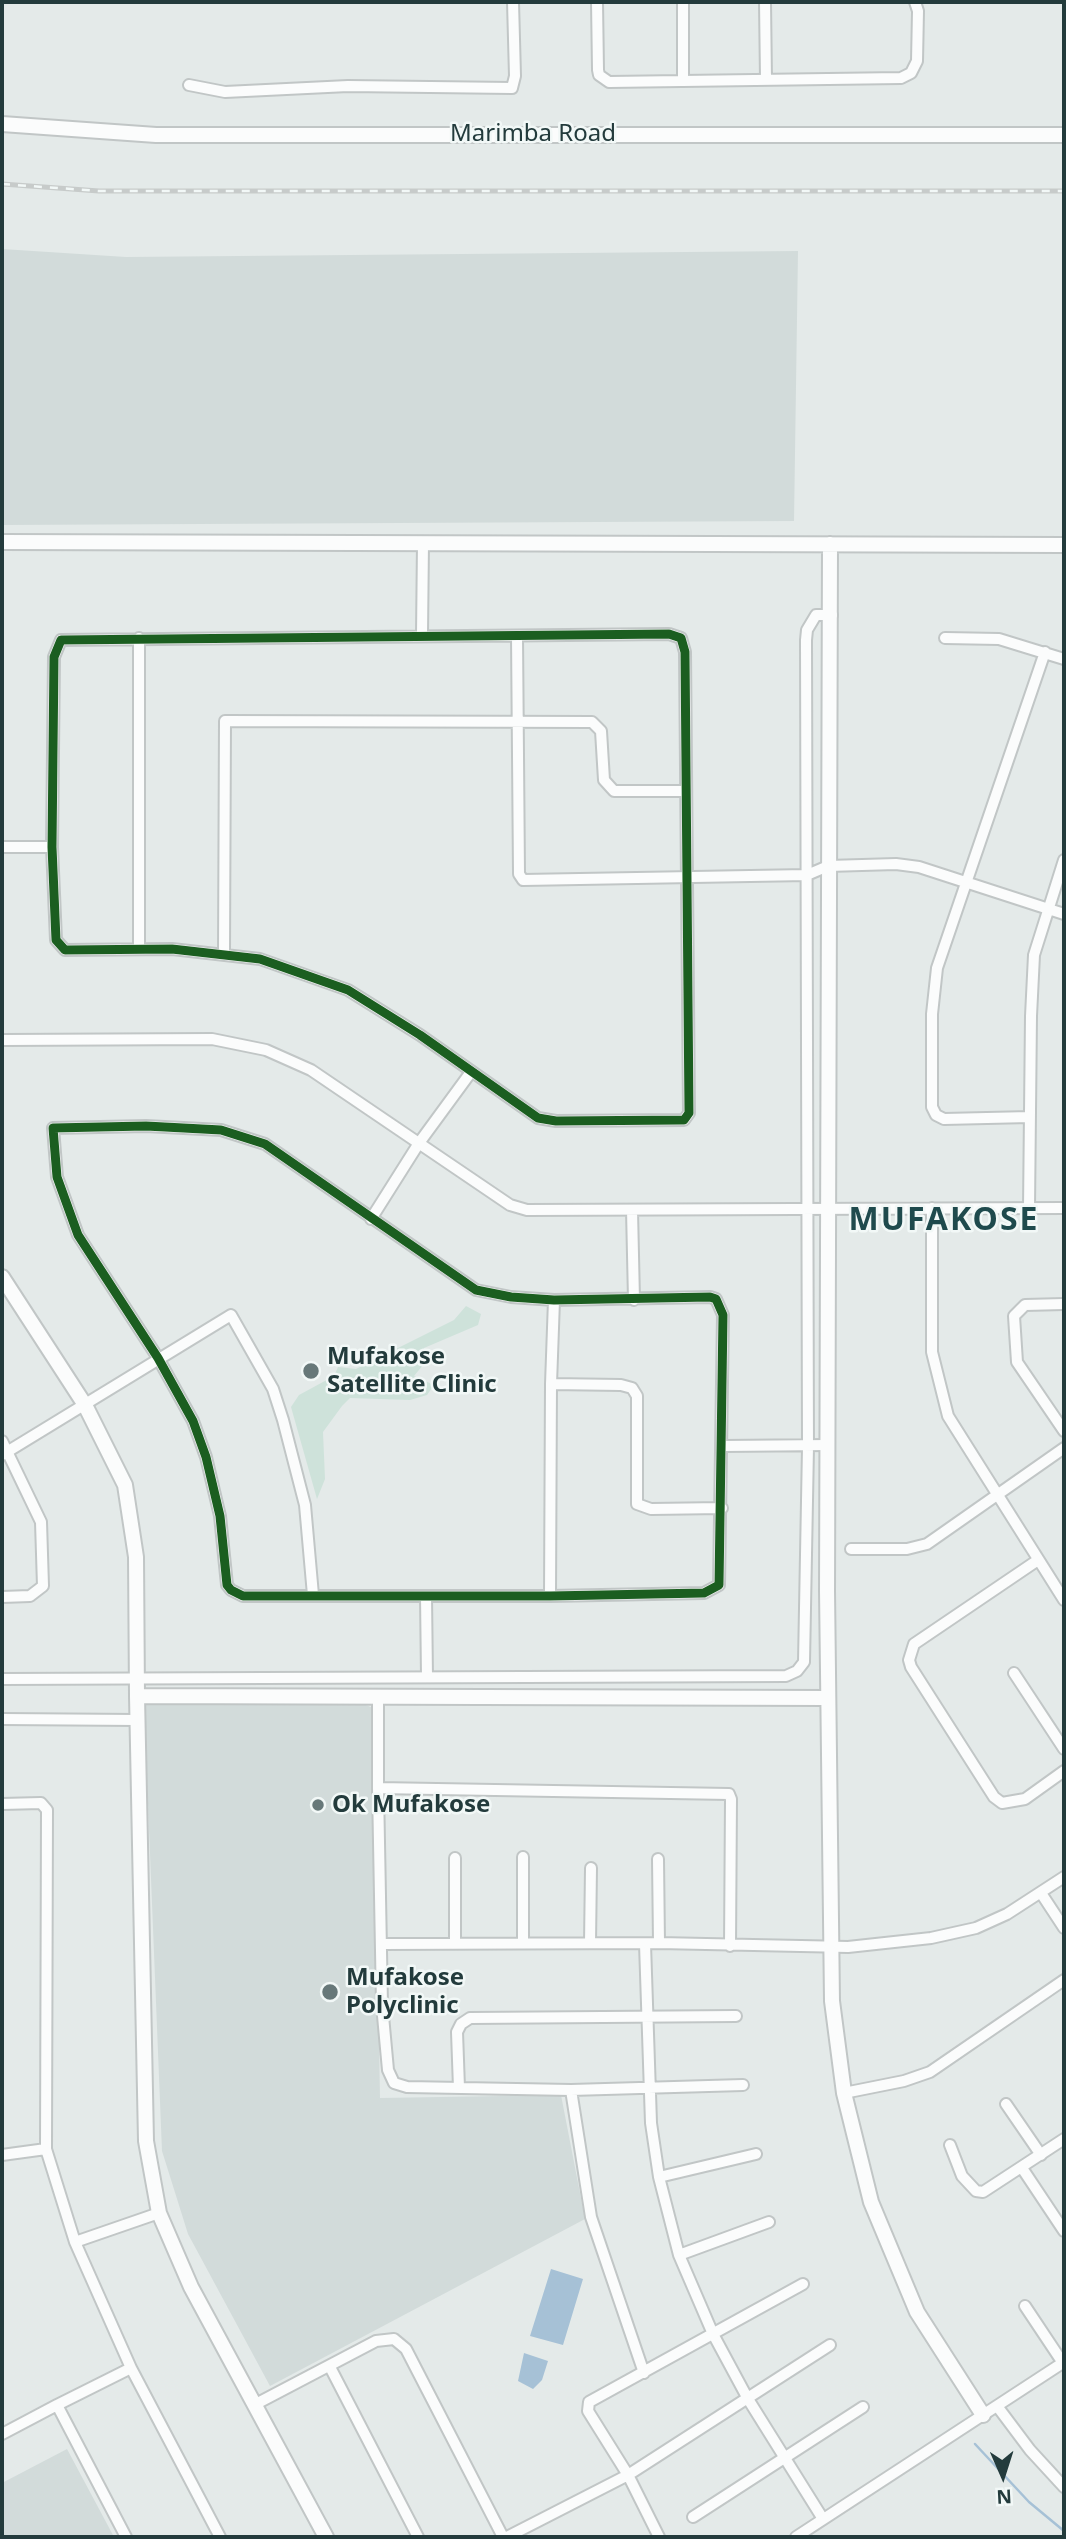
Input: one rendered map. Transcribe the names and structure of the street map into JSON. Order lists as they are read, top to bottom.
{
  "streets": {
    "street": ["Marimba Road"]
  },
  "districts": ["MUFAKOSE"],
  "places": ["Mufakose Satellite Clinic", "Ok Mufakose", "Mufakose Polyclinic"],
  "north": "bottom"
}
